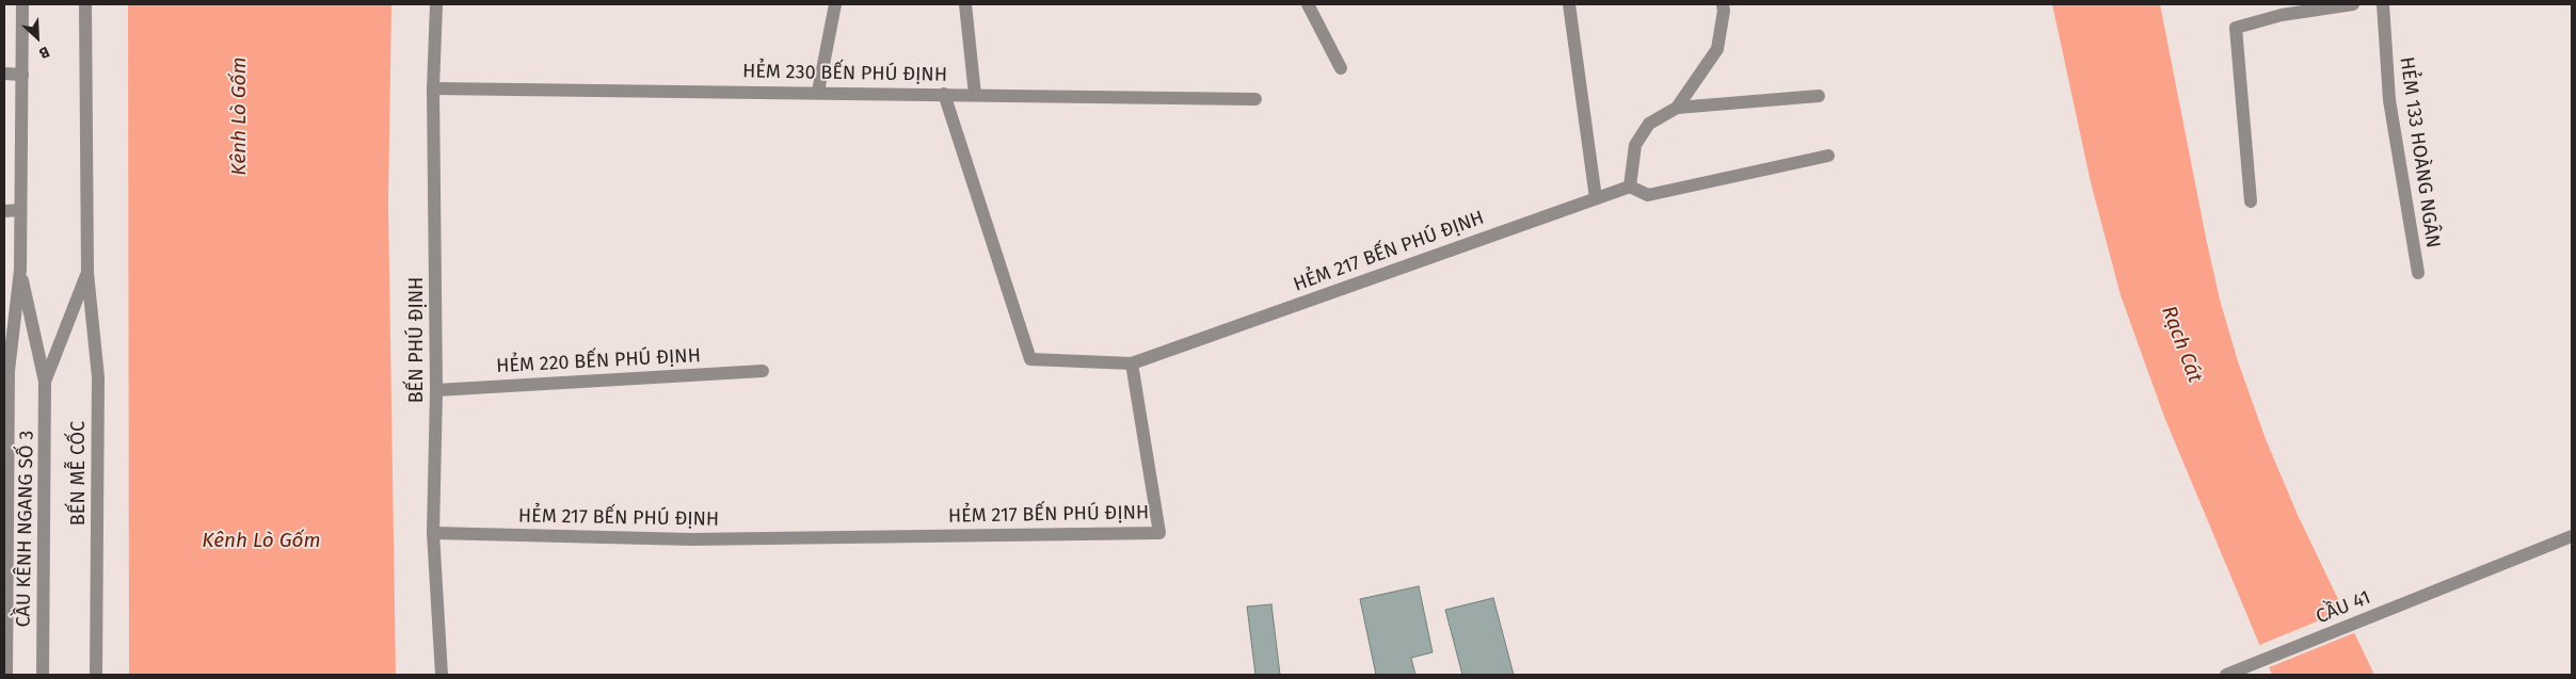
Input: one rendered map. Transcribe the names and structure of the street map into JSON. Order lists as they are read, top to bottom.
{
  "streets": {
    "street": [
      "HẺM 230 BẾN PHÚ ĐỊNH",
      "HẺM 133 HOÀNG NGÂN",
      "HẺM 217 BẾN PHÚ ĐỊNH",
      "BẾN PHÚ ĐỊNH",
      "HẺM 220 BẾN PHÚ ĐỊNH",
      "BẾN MỄ CỐC",
      "CẦU KÊNH NGANG SỐ 3",
      "CẦU 41"
    ]
  },
  "crossings": [
    ["HẺM 230 BẾN PHÚ ĐỊNH", "BẾN PHÚ ĐỊNH"],
    ["HẺM 217 BẾN PHÚ ĐỊNH", "BẾN PHÚ ĐỊNH"],
    ["BẾN PHÚ ĐỊNH", "HẺM 220 BẾN PHÚ ĐỊNH"],
    ["BẾN MỄ CỐC", "CẦU KÊNH NGANG SỐ 3"]
  ],
  "water": ["Kênh Lò Gốm", "Rạch Cát"],
  "north": "bottom right"
}
